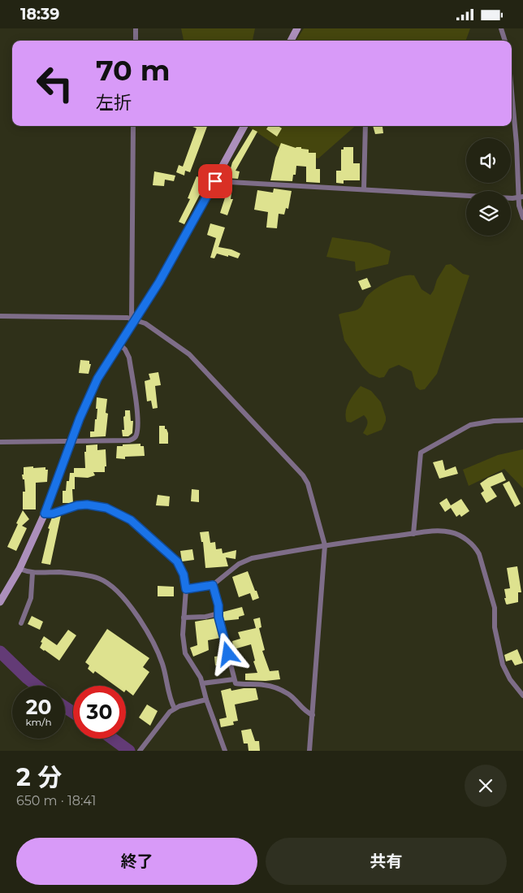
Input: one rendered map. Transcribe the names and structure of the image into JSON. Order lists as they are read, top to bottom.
{
  "page": {
    "status": "18:39",
    "turn": ["70 m", "左折"],
    "speed": "20 km/h",
    "limit": "30",
    "heading": ["2 分", "650 m · 18:41"],
    "buttons": ["終了", "共有"]
  }
}
